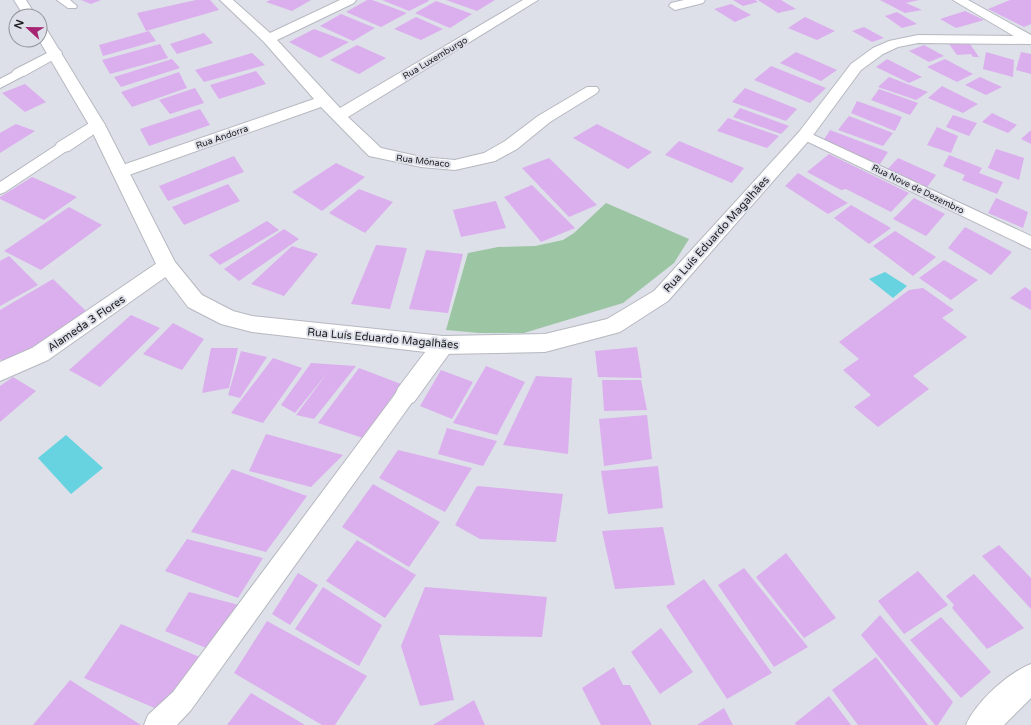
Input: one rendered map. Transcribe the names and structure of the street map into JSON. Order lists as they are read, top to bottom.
{
  "streets": {
    "street": [
      "Rua Luxemburgo",
      "Rua Andorra",
      "Rua Mônaco",
      "Rua Luís Eduardo Magalhães",
      "Alameda 3 Flores"
    ],
    "lane": ["Rua Nove de Dezembro"]
  },
  "crossings": [
    ["Rua Luxemburgo", "Rua Mônaco"],
    ["Rua Andorra", "Rua Mônaco"],
    ["Rua Andorra", "Rua Luís Eduardo Magalhães"],
    ["Rua Nove de Dezembro", "Rua Luís Eduardo Magalhães"],
    ["Rua Luís Eduardo Magalhães", "Alameda 3 Flores"]
  ],
  "north": "left"
}
